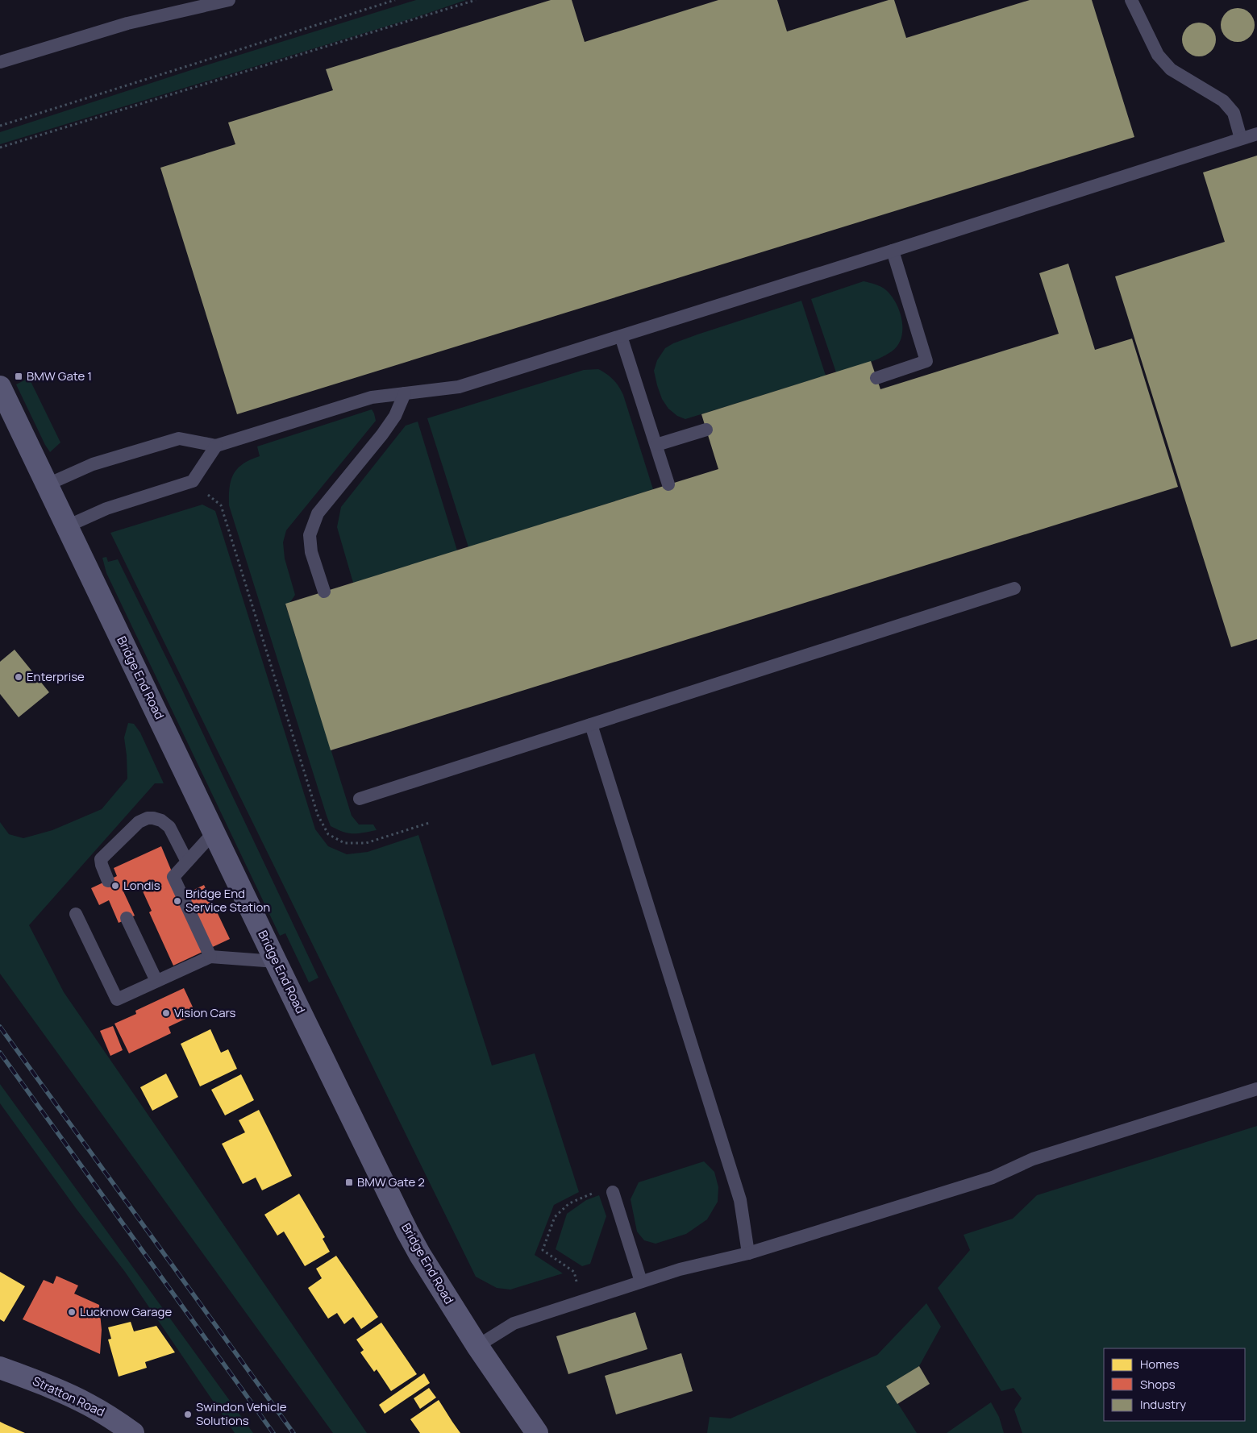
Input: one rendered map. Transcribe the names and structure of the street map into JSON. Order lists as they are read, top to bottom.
{
  "streets": {
    "main road": ["Bridge End Road", "Stratton Road"]
  },
  "places": {
    "transit": ["BMW Gate 1", "BMW Gate 2"],
    "other": [
      "Enterprise",
      "Londis",
      "Bridge End Service Station",
      "Vision Cars",
      "Lucknow Garage",
      "Swindon Vehicle Solutions"
    ]
  },
  "legend": ["Homes", "Shops", "Industry"]
}
